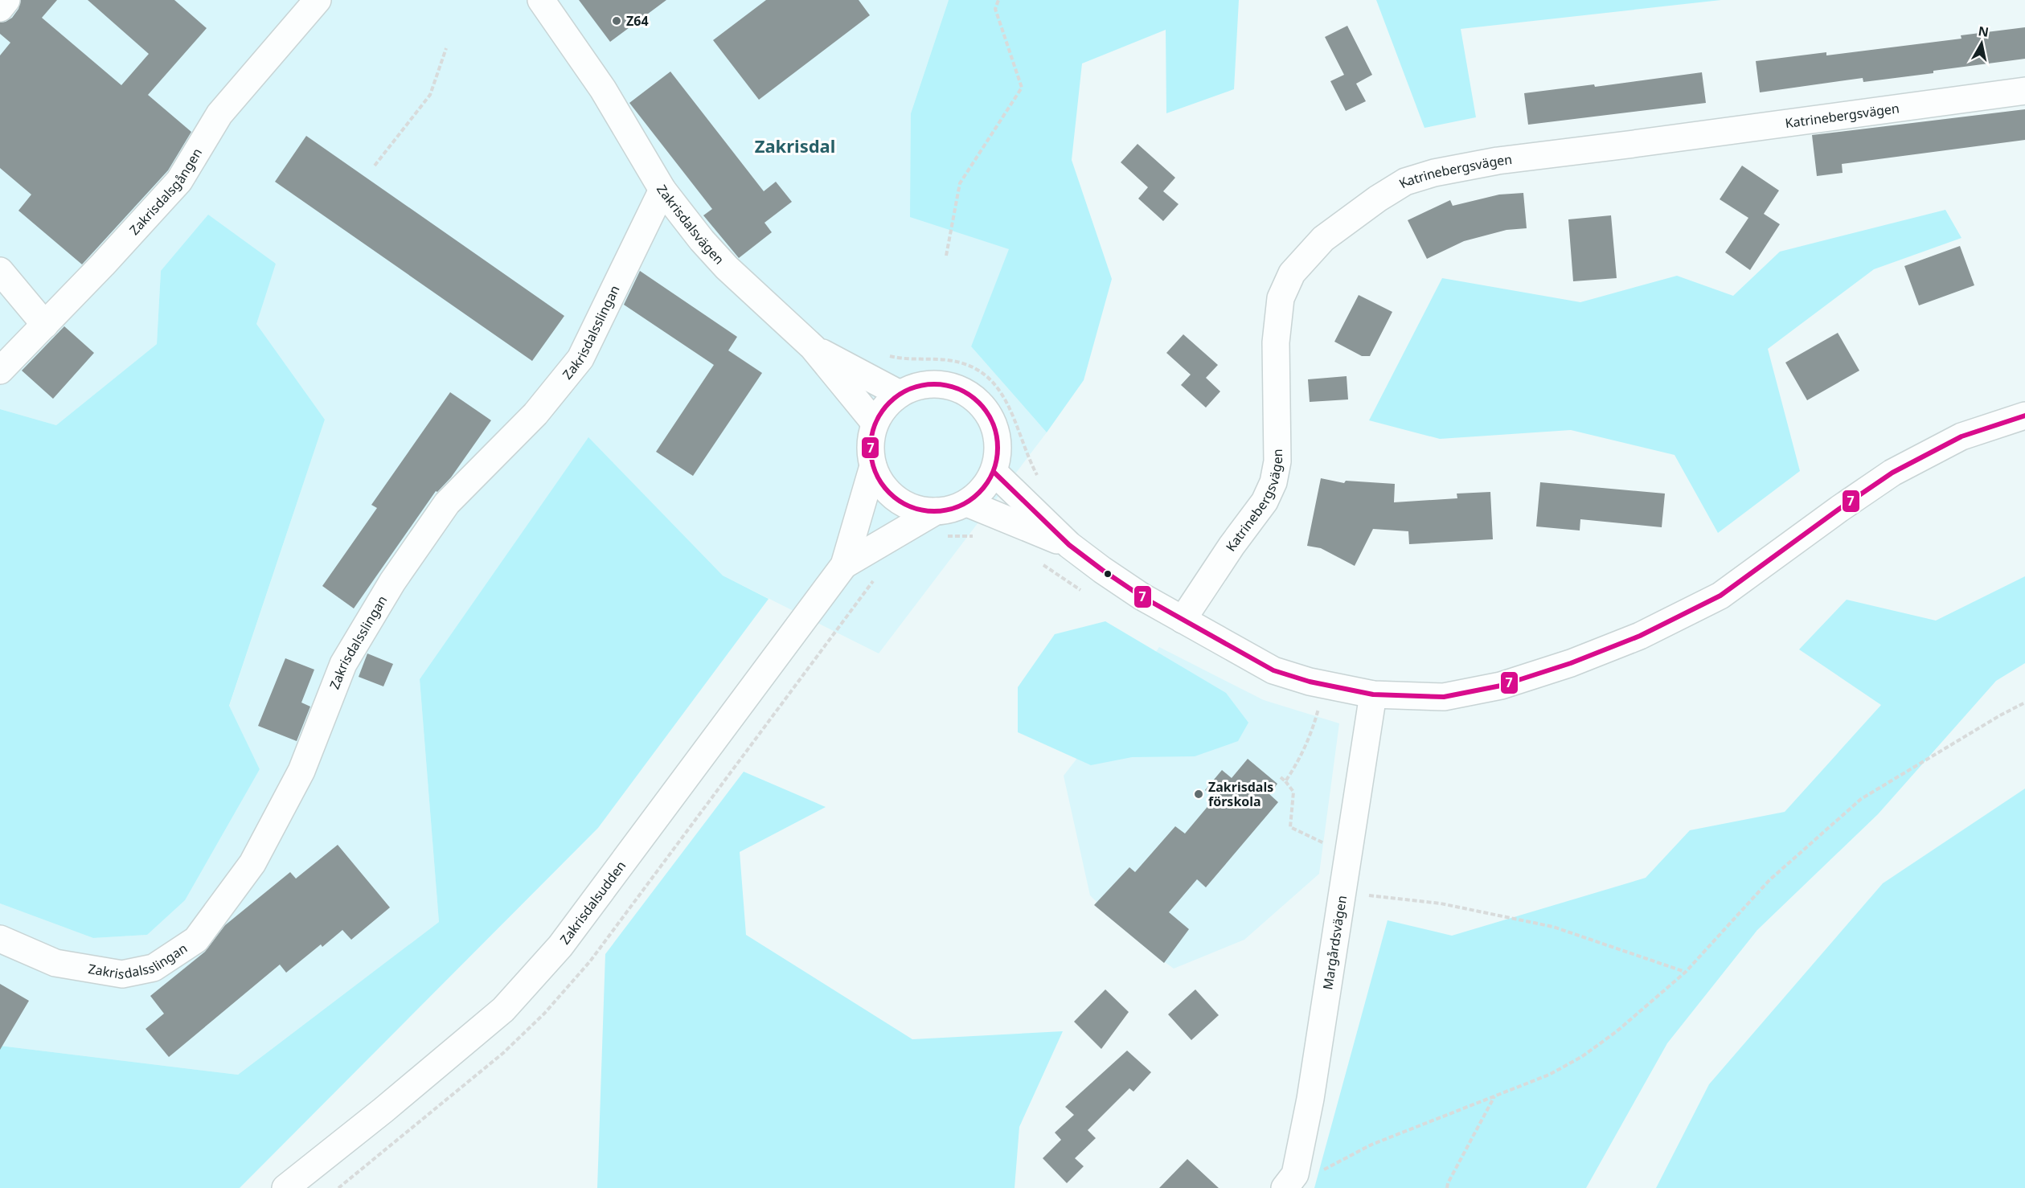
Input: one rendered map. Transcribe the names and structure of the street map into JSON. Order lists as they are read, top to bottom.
{
  "streets": {
    "street": [
      "Katrinebergsvägen",
      "Zakrisdalsgången",
      "Zakrisdalsvägen",
      "Zakrisdalsslingan",
      "Zakrisdalsudden",
      "Margårdsvägen"
    ]
  },
  "crossings": [
    ["Zakrisdalsvägen", "Zakrisdalsslingan"],
    ["Zakrisdalsvägen", "Zakrisdalsudden"]
  ],
  "districts": ["Zakrisdal"],
  "places": ["Z64", "Zakrisdals förskola"],
  "lines": ["transit line 7"],
  "north": "top"
}
